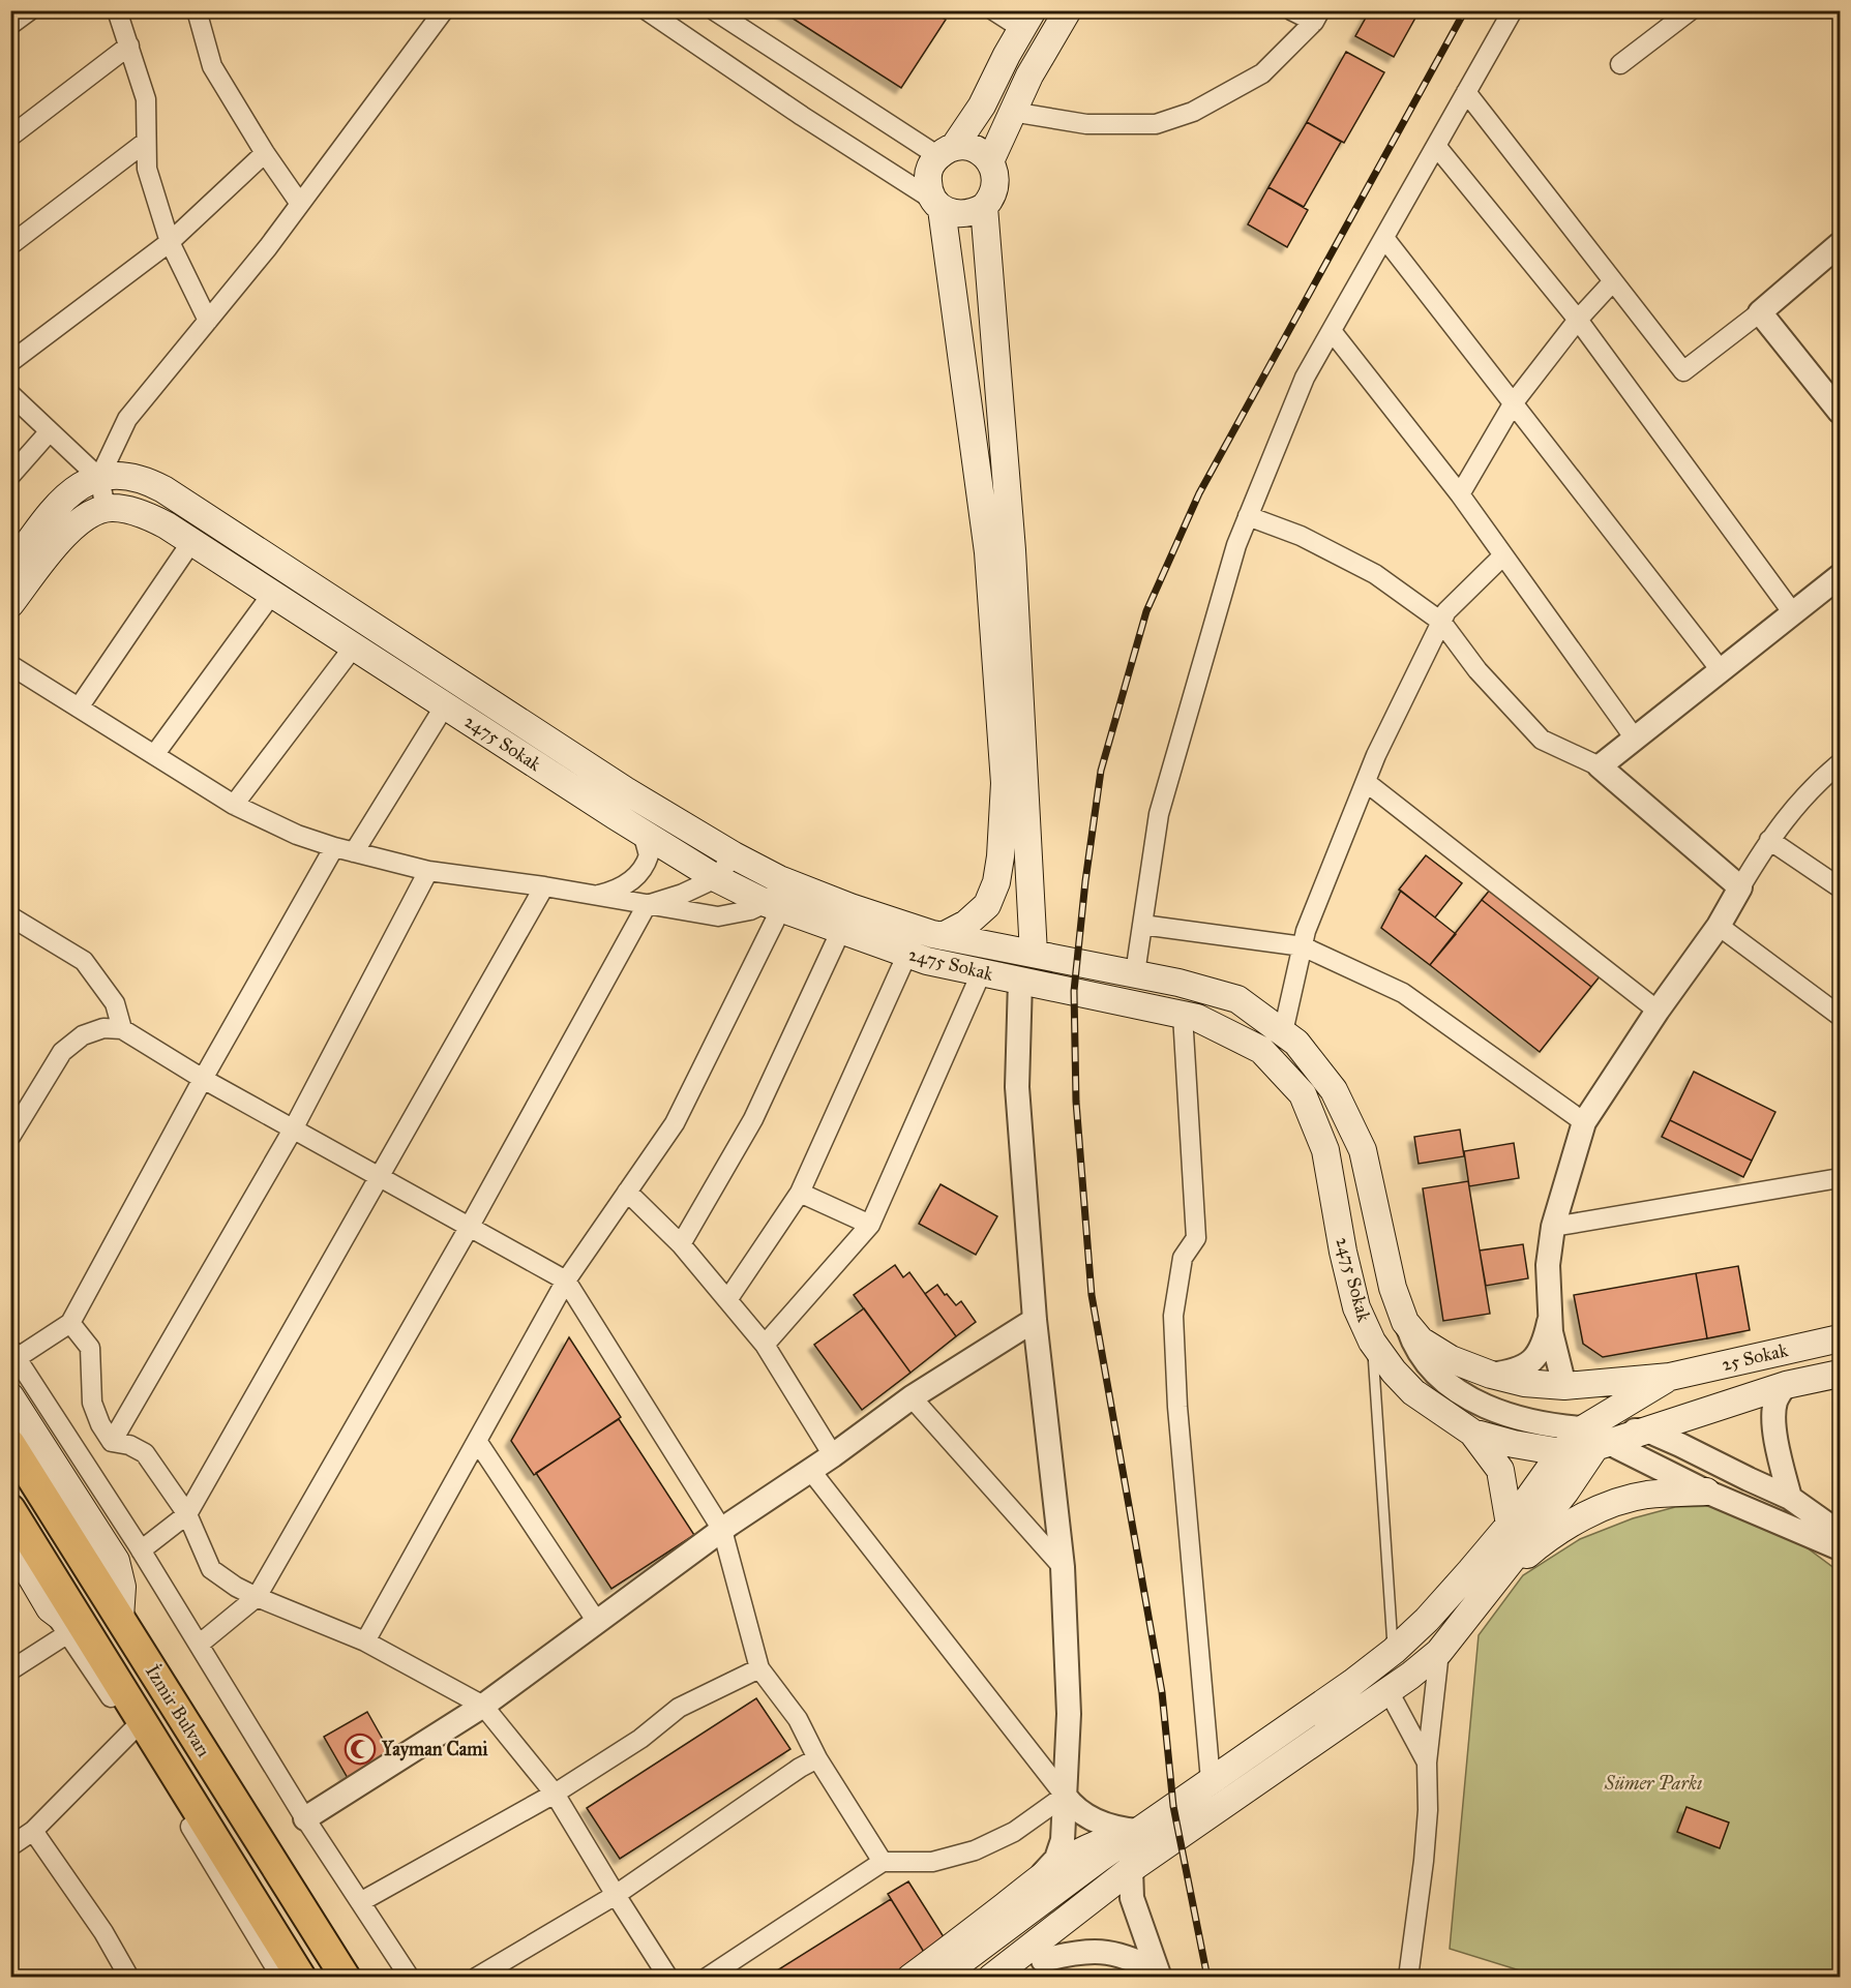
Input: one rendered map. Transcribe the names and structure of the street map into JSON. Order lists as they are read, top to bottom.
{
  "streets": {
    "main road": ["2475 Sokak", "25 Sokak", "İzmir Bulvarı"]
  },
  "crossings": [
    ["2475 Sokak", "25 Sokak"]
  ],
  "parks": ["Sümer Parkı"],
  "places": {
    "mosque": ["Yayman Cami"]
  }
}
